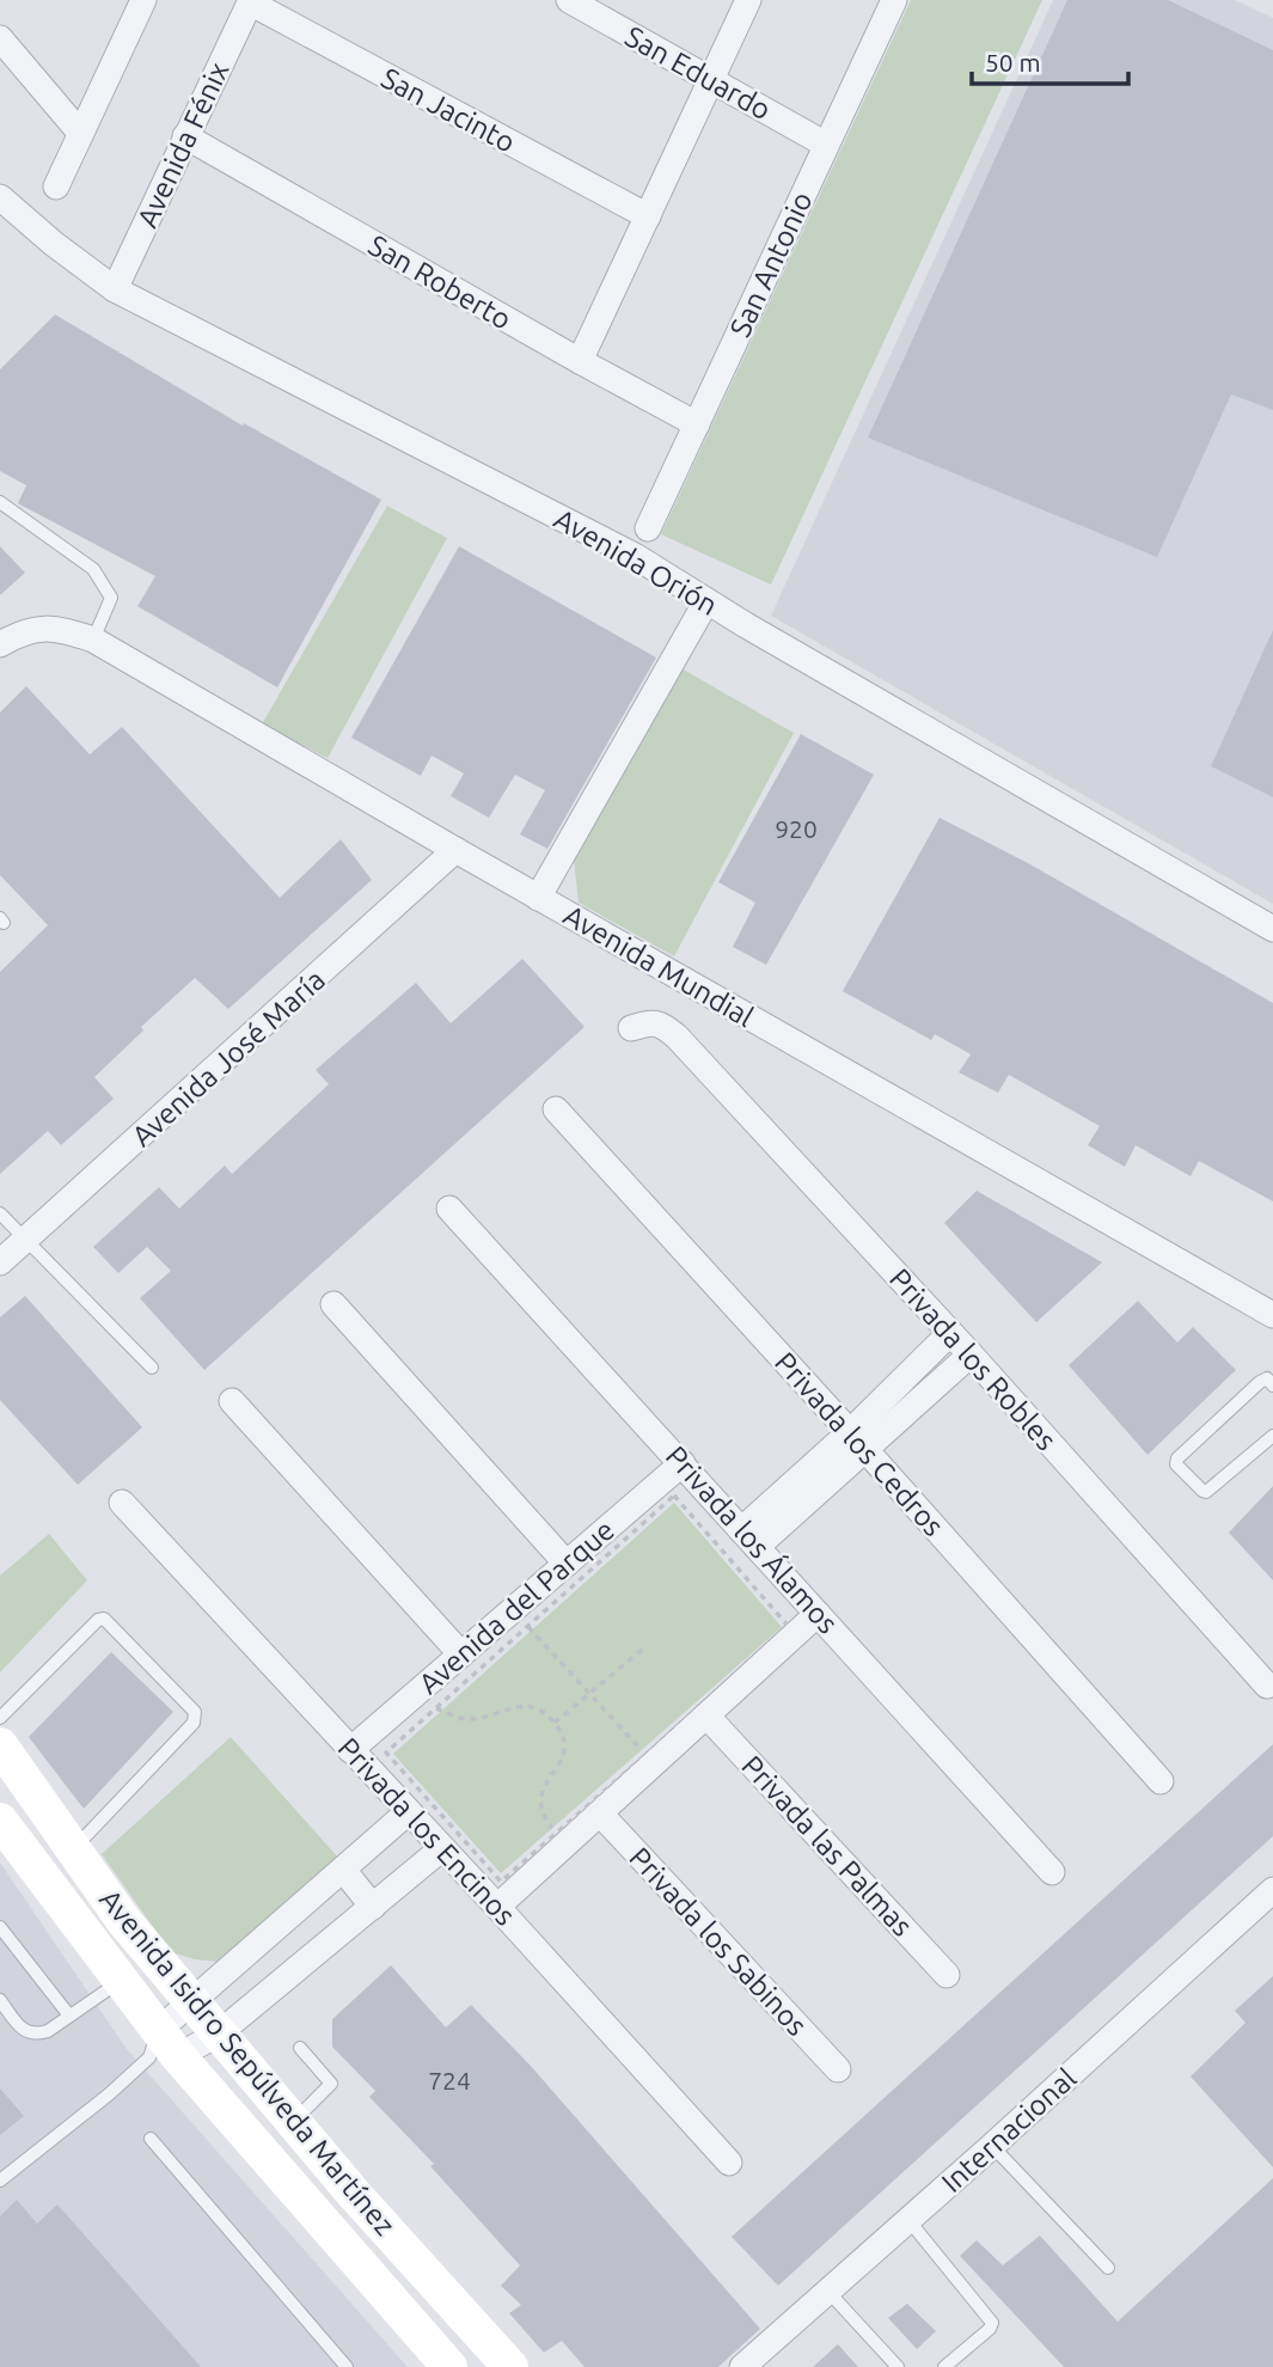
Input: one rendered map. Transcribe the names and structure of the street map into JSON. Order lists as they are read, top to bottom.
{
  "streets": {
    "main road": ["Avenida Isidro Sepúlveda Martínez"],
    "street": [
      "San Eduardo",
      "San Jacinto",
      "Avenida Fénix",
      "San Antonio",
      "San Roberto",
      "Avenida Orión",
      "Avenida Mundial",
      "Avenida José María",
      "Privada los Robles",
      "Privada los Cedros",
      "Privada los Álamos",
      "Avenida del Parque",
      "Privada los Encinos",
      "Privada las Palmas",
      "Privada los Sabinos",
      "Internacional"
    ]
  },
  "crossings": [
    ["San Eduardo", "San Antonio"],
    ["San Jacinto", "Avenida Fénix"],
    ["Avenida Fénix", "San Roberto"],
    ["Avenida Fénix", "Avenida Orión"],
    ["San Antonio", "San Roberto"],
    ["Avenida Mundial", "Avenida José María"],
    ["Privada los Álamos", "Avenida del Parque"],
    ["Avenida del Parque", "Privada los Encinos"]
  ],
  "house_numbers": ["920", "724"],
  "scale_bar": "50 m"
}
